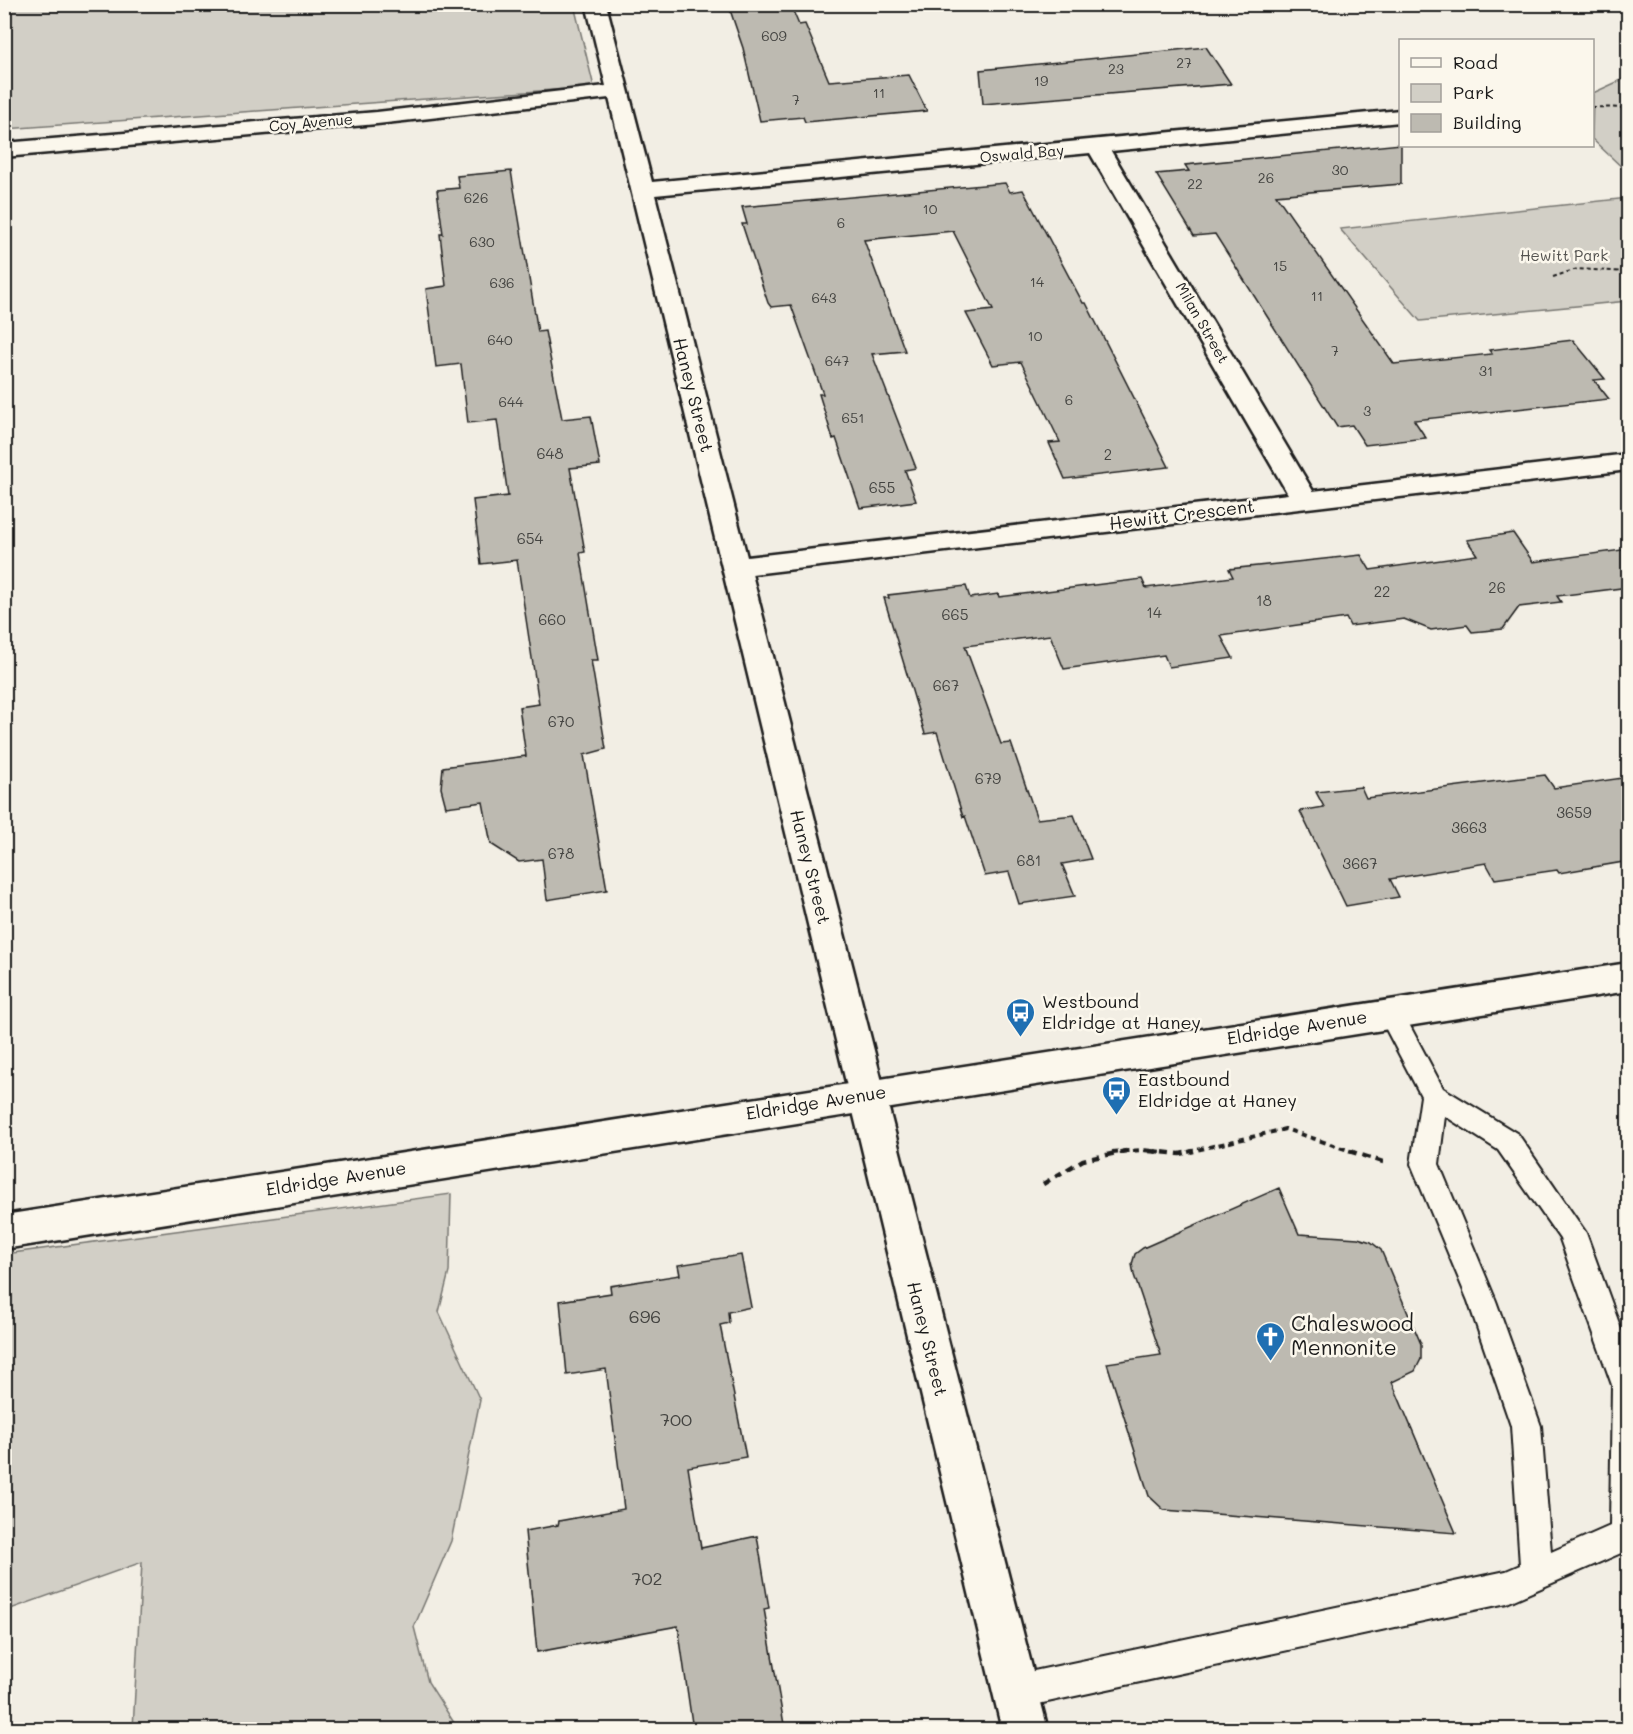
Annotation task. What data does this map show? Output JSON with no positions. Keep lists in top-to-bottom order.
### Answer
{
  "streets": {
    "street": [
      "Coy Avenue",
      "Oswald Bay",
      "Milan Street",
      "Haney Street",
      "Hewitt Crescent",
      "Eldridge Avenue"
    ]
  },
  "crossings": [
    ["Coy Avenue", "Haney Street"],
    ["Oswald Bay", "Milan Street"],
    ["Oswald Bay", "Haney Street"],
    ["Milan Street", "Hewitt Crescent"],
    ["Haney Street", "Hewitt Crescent"],
    ["Haney Street", "Eldridge Avenue"]
  ],
  "parks": ["Hewitt Park"],
  "places": {
    "bus stop": ["Westbound Eldridge at Haney", "Eastbound Eldridge at Haney"],
    "church": ["Chaleswood Mennonite"]
  },
  "house_numbers": [
    "609",
    "27",
    "23",
    "19",
    "11",
    "7",
    "30",
    "26",
    "22",
    "626",
    "10",
    "6",
    "630",
    "15",
    "14",
    "636",
    "11",
    "643",
    "10",
    "640",
    "7",
    "647",
    "31",
    "6",
    "644",
    "3",
    "651",
    "648",
    "2",
    "655",
    "654",
    "26",
    "22",
    "18",
    "14",
    "665",
    "660",
    "667",
    "670",
    "679",
    "3659",
    "3663",
    "678",
    "681",
    "3667",
    "696",
    "700",
    "702"
  ],
  "legend": ["Road", "Park", "Building"]
}
